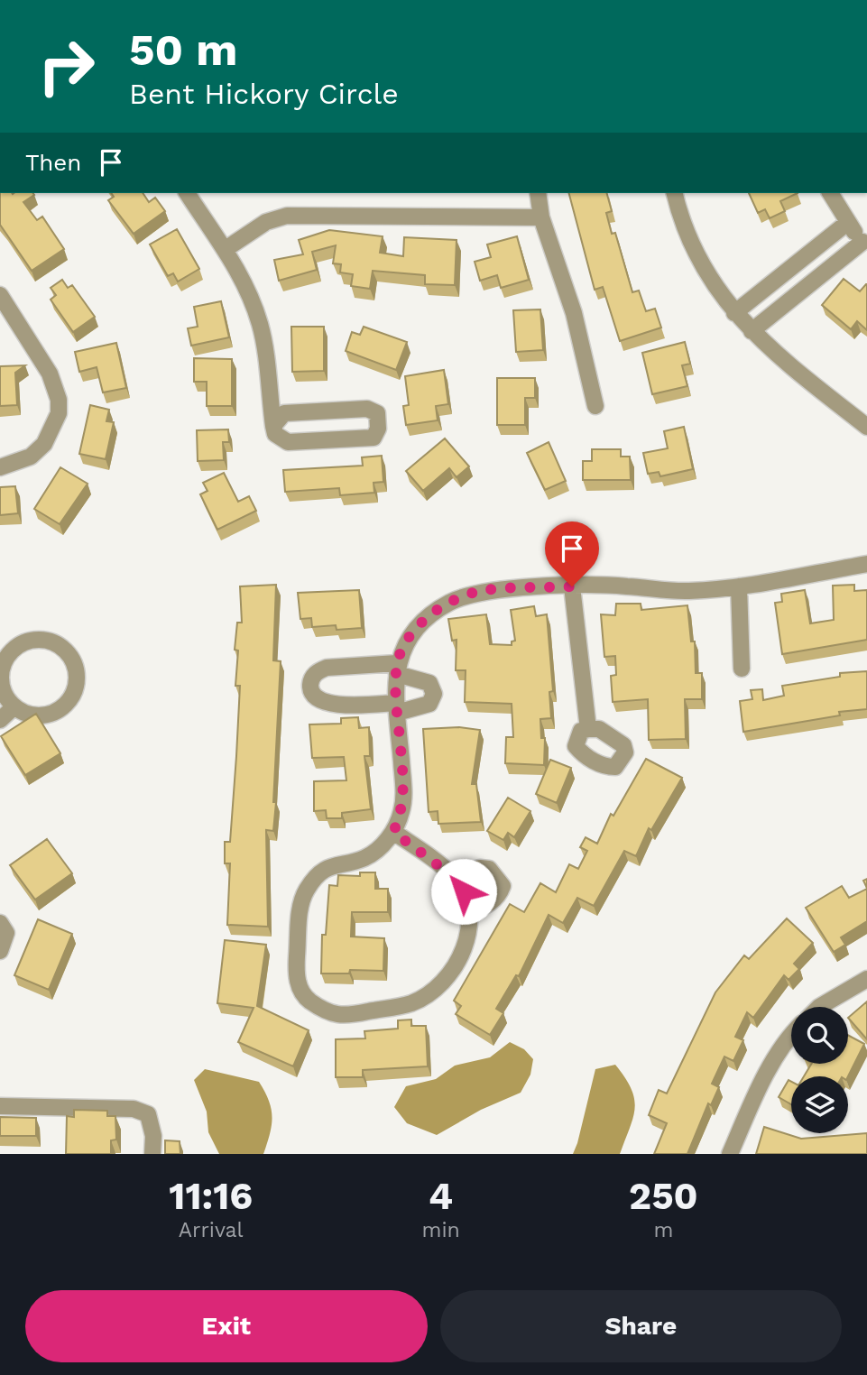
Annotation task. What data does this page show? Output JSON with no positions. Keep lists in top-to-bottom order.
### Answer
{
  "page": {
    "turn": ["50 m", "Bent Hickory Circle"],
    "then": "Then",
    "eta": [
      "11:16",
      "Arrival",
      "4",
      "min",
      "250",
      "m"
    ],
    "buttons": ["Exit", "Share"]
  }
}
